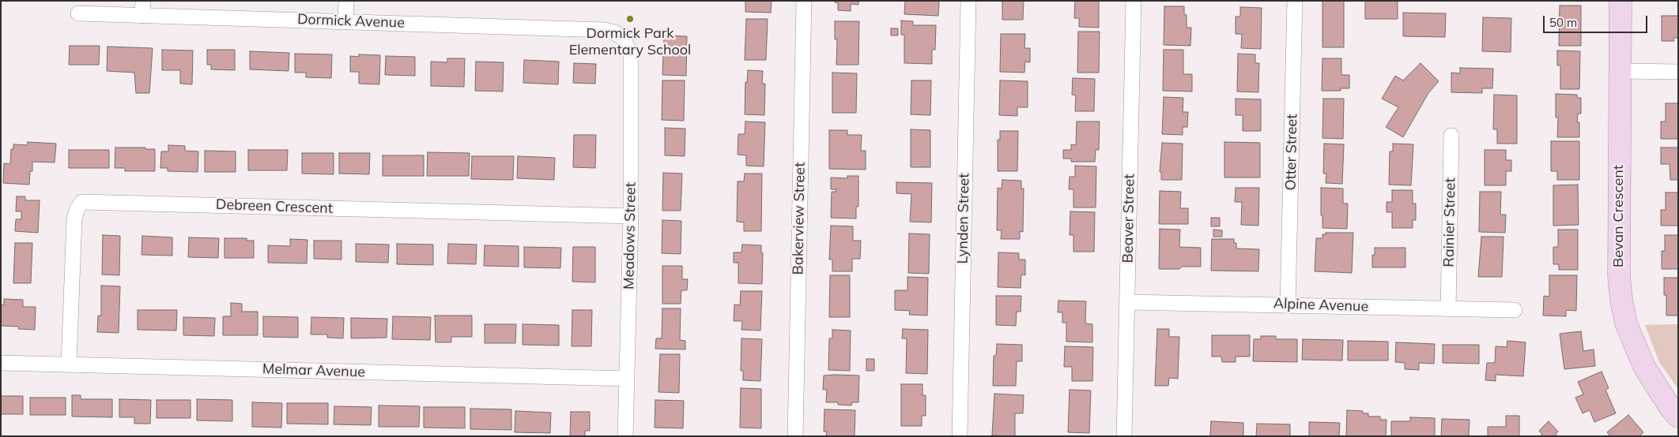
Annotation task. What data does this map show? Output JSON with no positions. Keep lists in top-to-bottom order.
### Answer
{
  "streets": {
    "street": [
      "Dormick Avenue",
      "Otter Street",
      "Debreen Crescent",
      "Bevan Crescent",
      "Bakerview Street",
      "Lynden Street",
      "Beaver Street",
      "Rainier Street",
      "Meadows Street",
      "Alpine Avenue",
      "Melmar Avenue"
    ]
  },
  "crossings": [
    ["Dormick Avenue", "Meadows Street"],
    ["Otter Street", "Alpine Avenue"],
    ["Debreen Crescent", "Meadows Street"],
    ["Debreen Crescent", "Melmar Avenue"],
    ["Beaver Street", "Alpine Avenue"],
    ["Rainier Street", "Alpine Avenue"],
    ["Meadows Street", "Melmar Avenue"]
  ],
  "places": ["Dormick Park Elementary School"],
  "scale_bar": "50 m"
}
